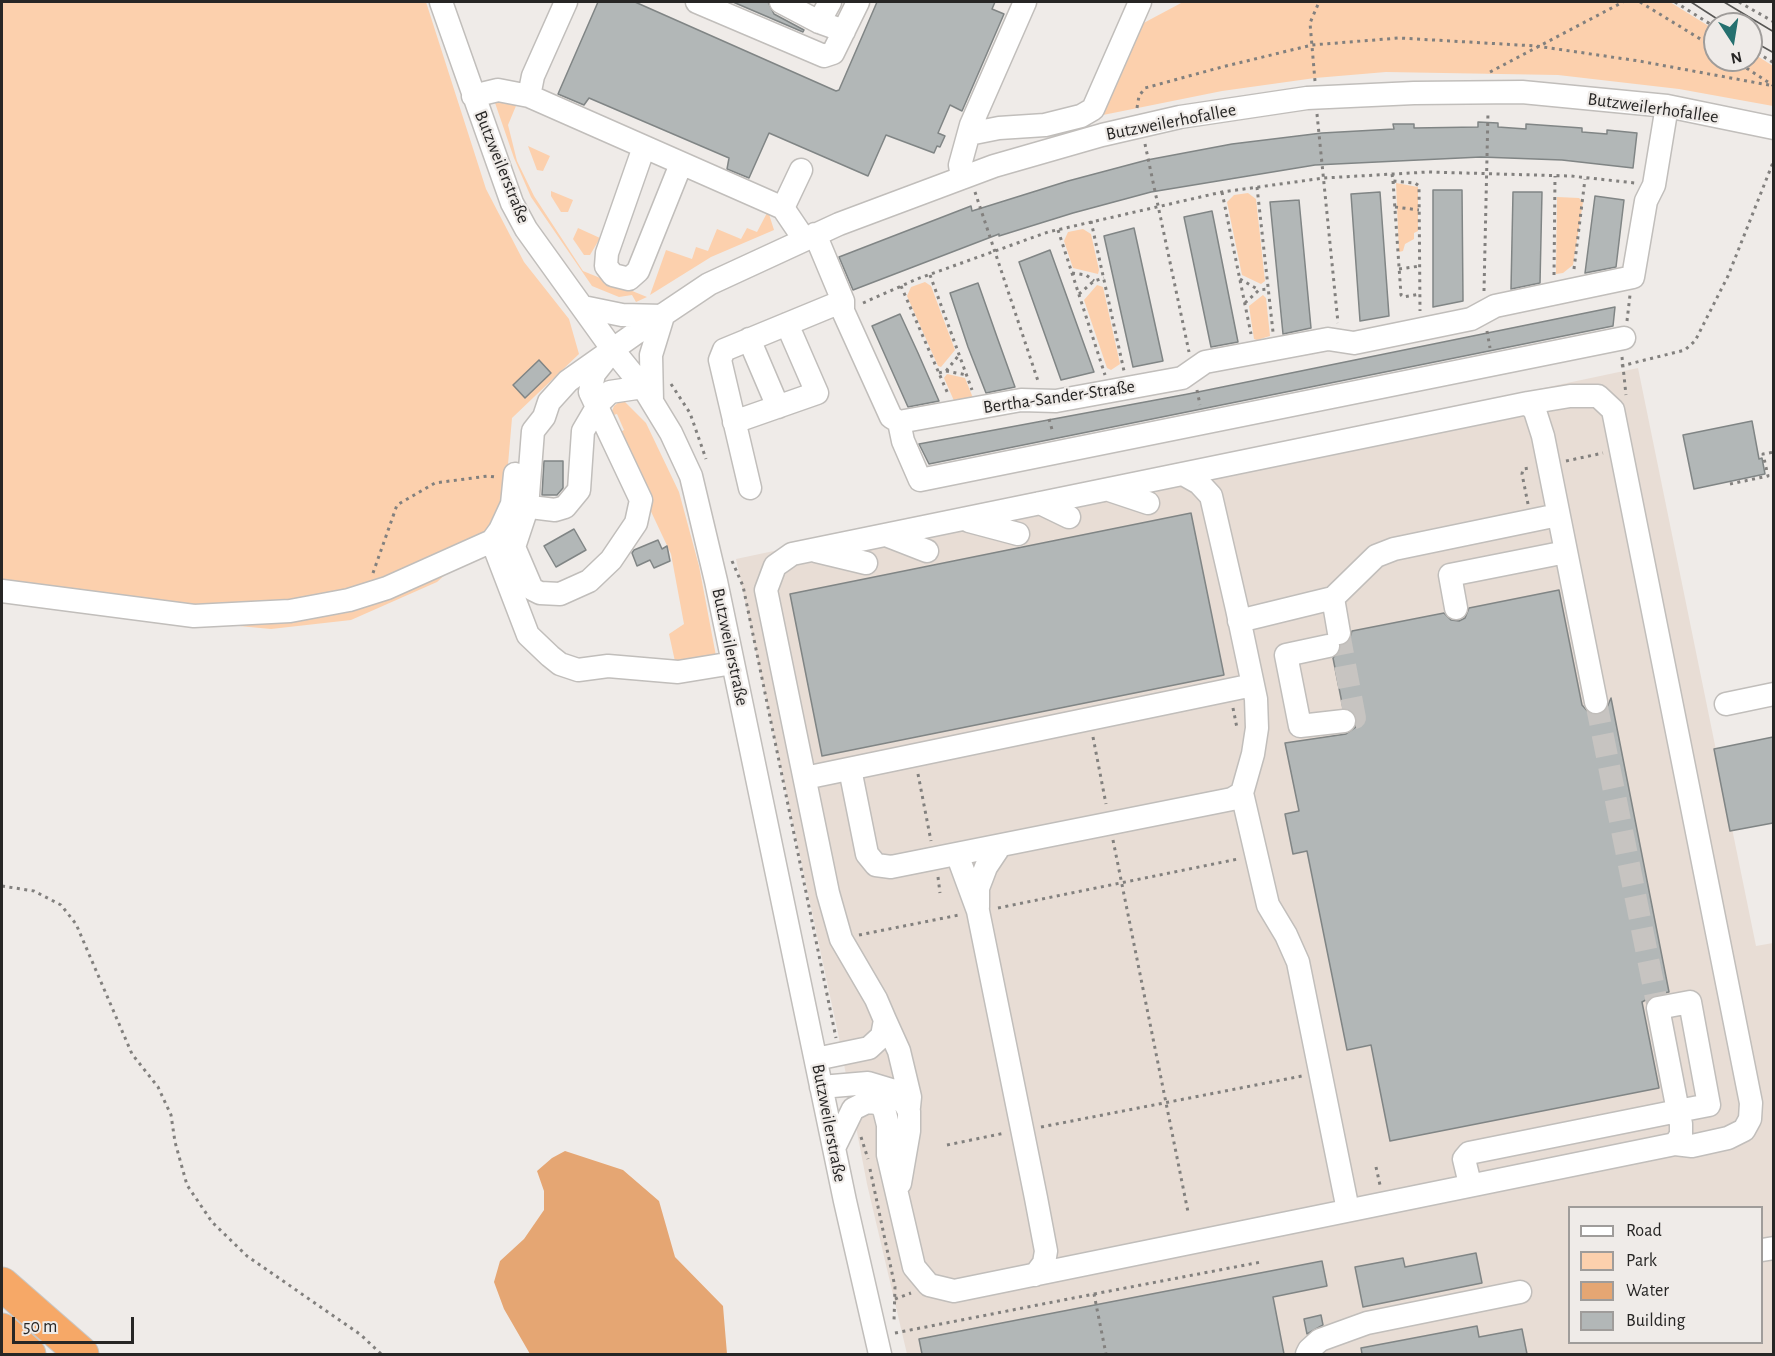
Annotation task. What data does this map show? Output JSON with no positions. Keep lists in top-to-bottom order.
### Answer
{
  "streets": {
    "street": ["Butzweilerhofallee", "Butzweilerstraße", "Bertha-Sander-Straße"]
  },
  "crossings": [
    ["Butzweilerhofallee", "Butzweilerstraße"]
  ],
  "legend": [
    "Road",
    "Park",
    "Water",
    "Building"
  ],
  "scale_bar": "50 m",
  "north": "bottom"
}
